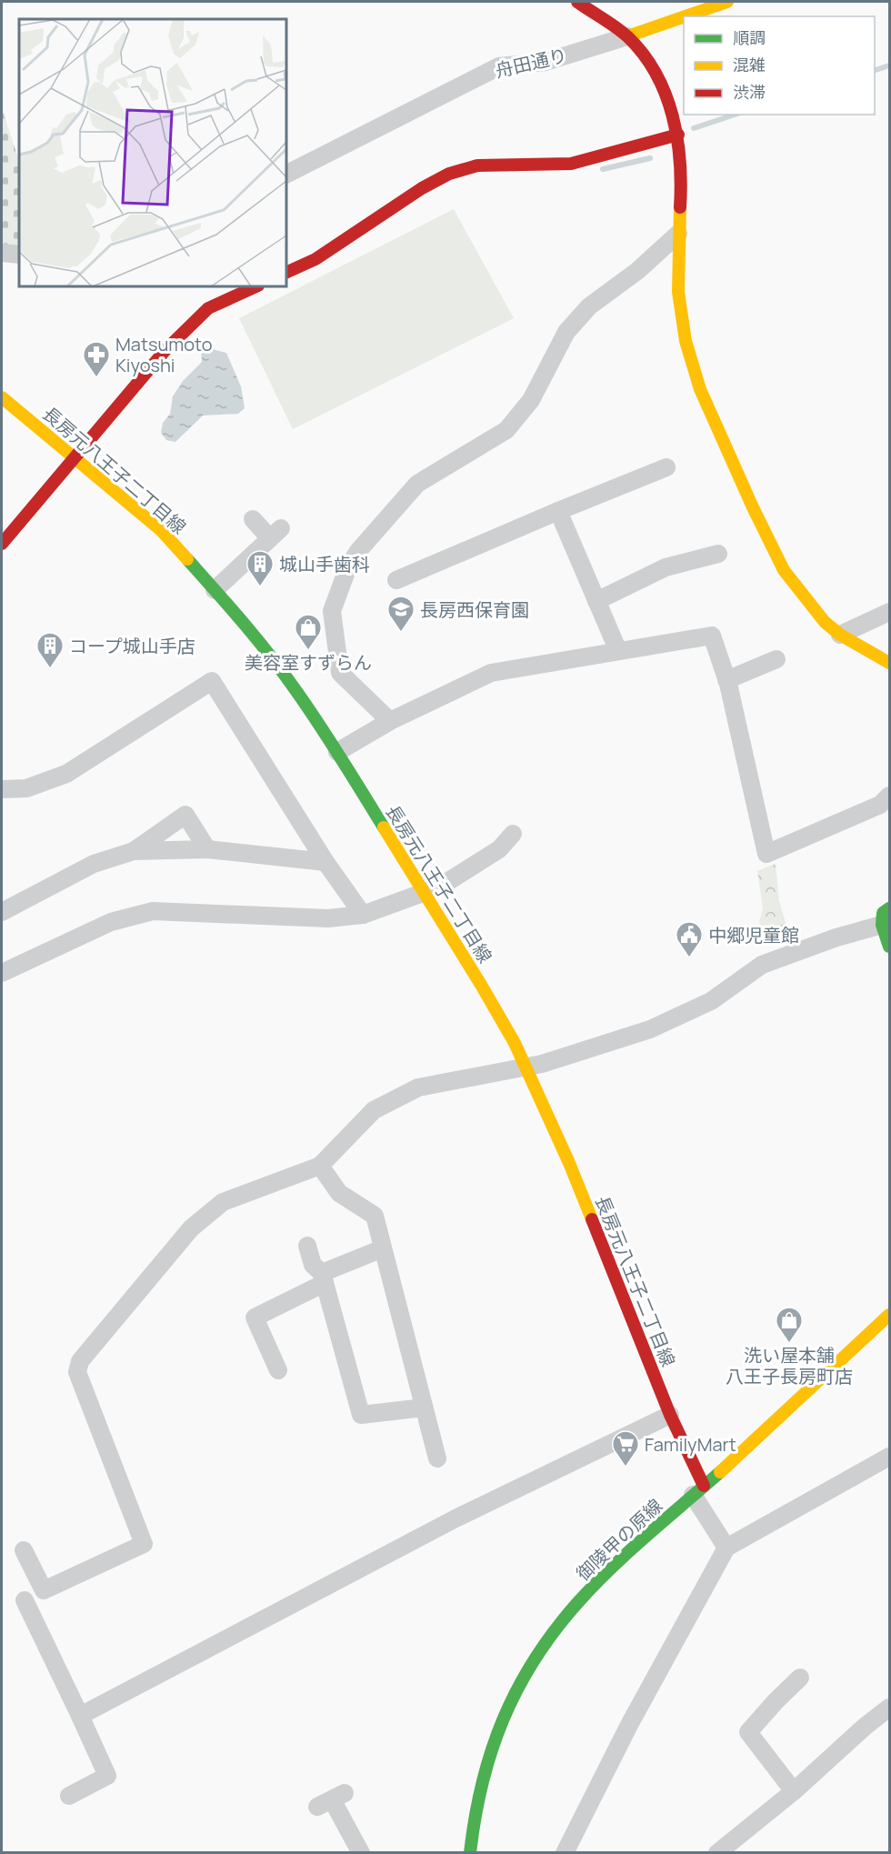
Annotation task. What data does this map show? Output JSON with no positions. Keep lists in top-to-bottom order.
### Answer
{
  "streets": {
    "street": ["舟田通り", "長房元八王子二丁目線", "御陵甲の原線"]
  },
  "crossings": [
    ["長房元八王子二丁目線", "御陵甲の原線"]
  ],
  "places": {
    "pharmacy": ["Matsumoto Kiyoshi"],
    "building": ["城山手歯科", "コープ城山手店"],
    "school or university": ["長房西保育園"],
    "shop": ["美容室すずらん", "洗い屋本舗 八王子長房町店"],
    "public building": ["中郷児童館"],
    "supermarket": ["FamilyMart"]
  },
  "legend": ["順調", "混雑", "渋滞"]
}
